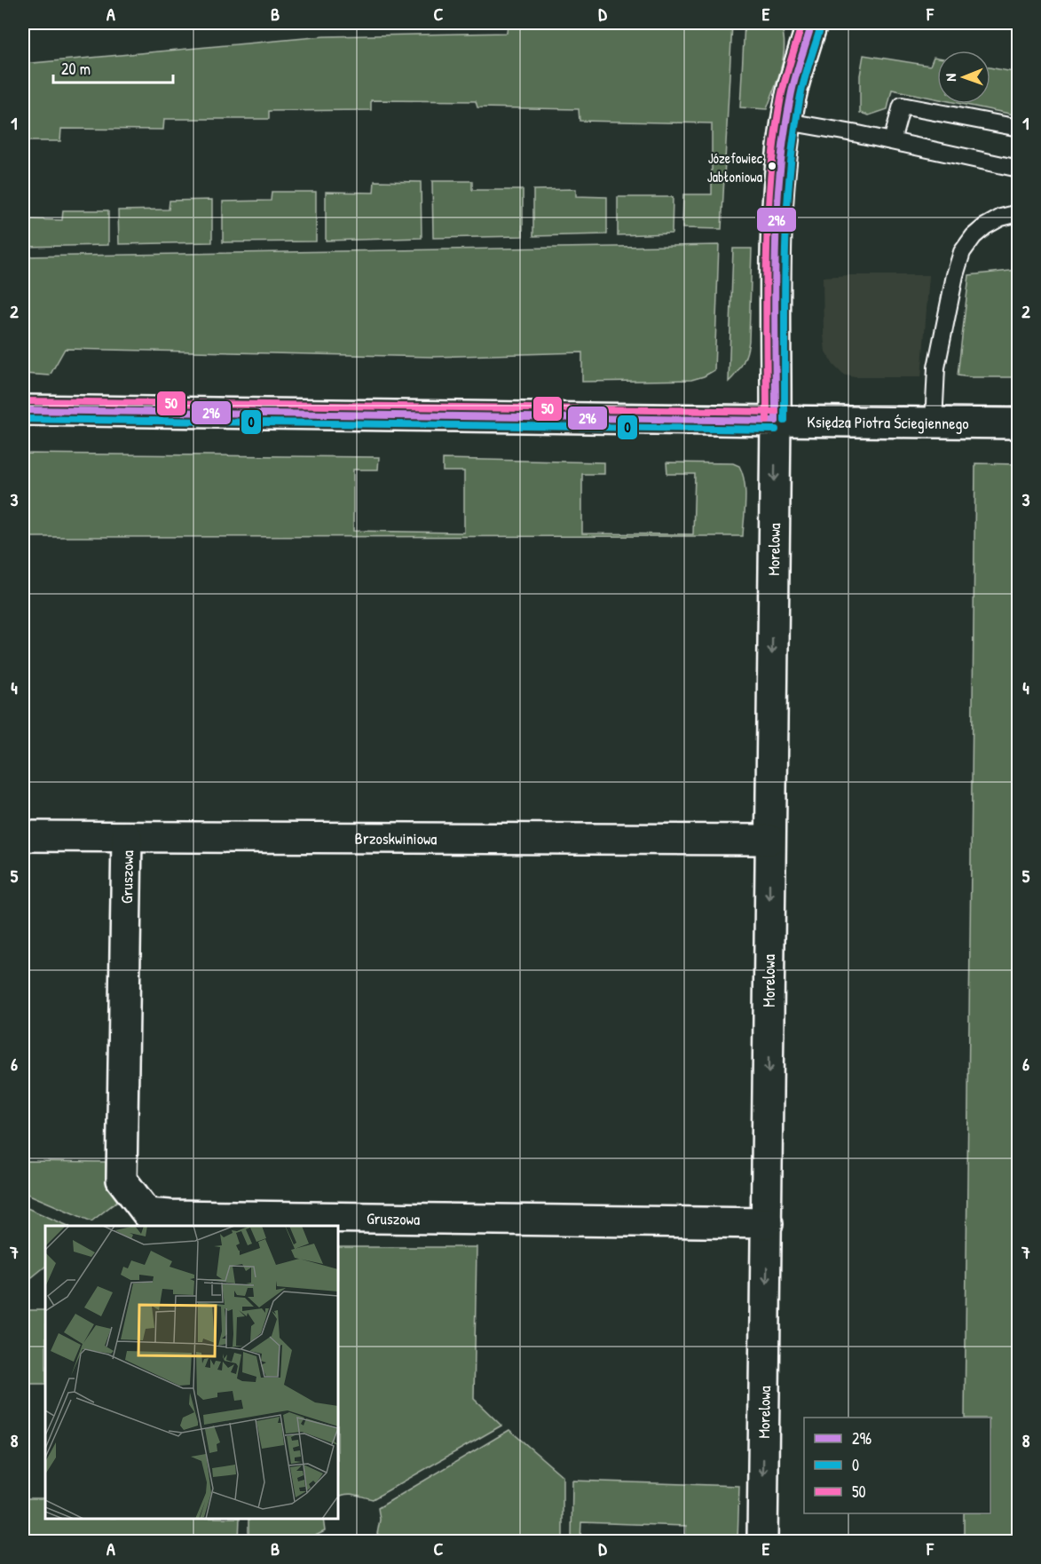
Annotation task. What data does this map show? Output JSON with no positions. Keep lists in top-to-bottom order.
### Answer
{
  "streets": {
    "street": [
      "Księdza Piotra Ściegiennego",
      "Morelowa",
      "Brzoskwiniowa",
      "Gruszowa"
    ]
  },
  "crossings": [
    ["Księdza Piotra Ściegiennego", "Morelowa"],
    ["Morelowa", "Brzoskwiniowa"],
    ["Morelowa", "Gruszowa"],
    ["Brzoskwiniowa", "Gruszowa"]
  ],
  "one_way": ["Morelowa"],
  "places": ["Józefowiec Jabłoniowa"],
  "lines": ["transit line 296", "transit line 50", "transit line 0"],
  "legend": ["296", "0", "50"],
  "scale_bar": "20 m",
  "north": "left",
  "grid": {
    "columns": [
      "A",
      "B",
      "C",
      "D",
      "E",
      "F"
    ],
    "rows": [
      "1",
      "2",
      "3",
      "4",
      "5",
      "6",
      "7",
      "8"
    ]
  }
}
